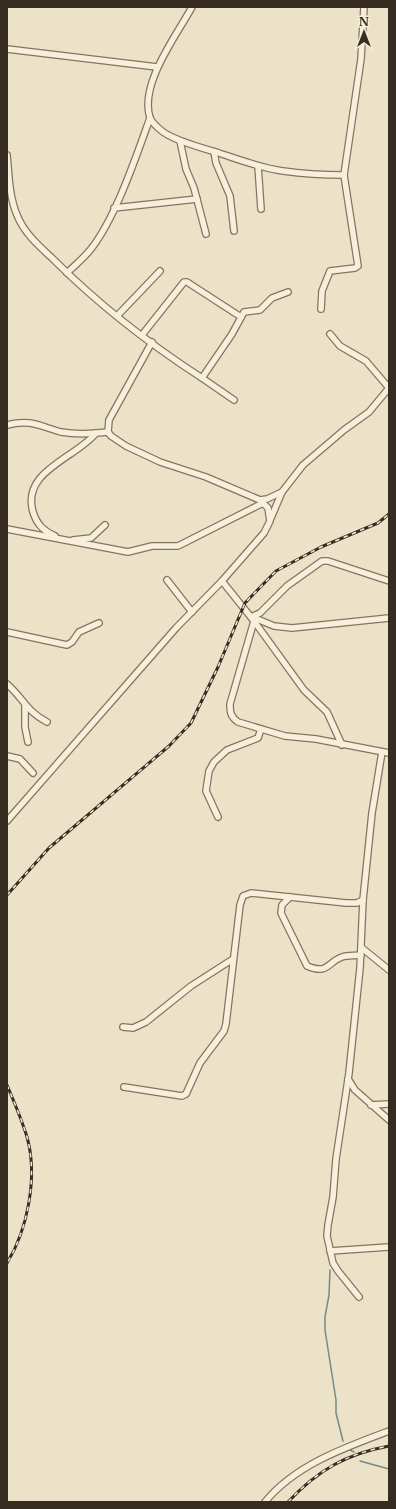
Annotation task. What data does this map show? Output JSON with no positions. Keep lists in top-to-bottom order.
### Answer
{
  "north": "top"
}
